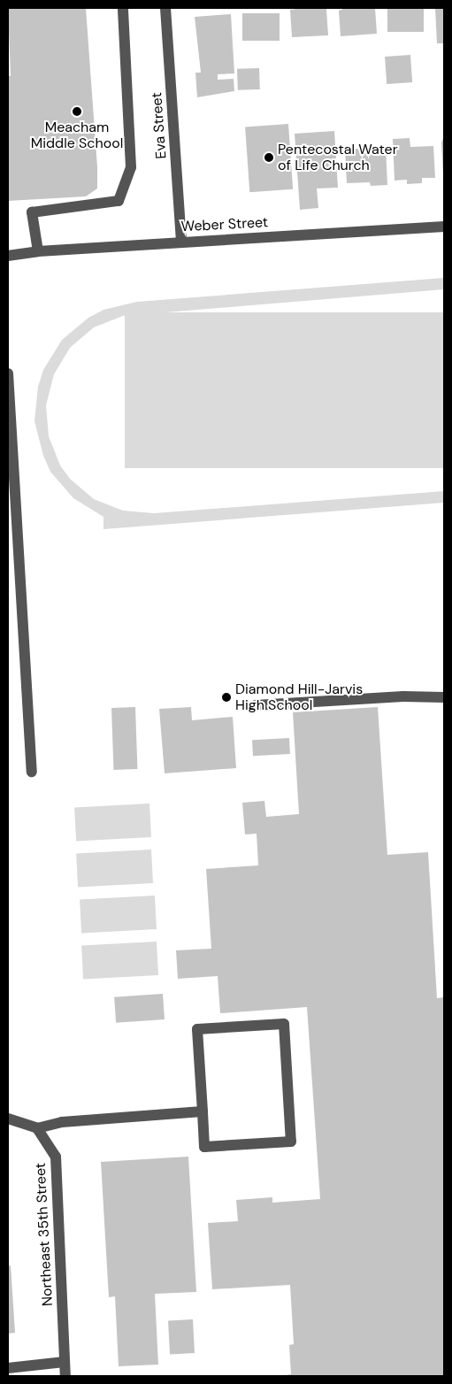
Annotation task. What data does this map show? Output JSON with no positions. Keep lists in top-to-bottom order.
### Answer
{
  "streets": {
    "street": ["Eva Street", "Weber Street", "Northeast 35th Street"]
  },
  "crossings": [
    ["Eva Street", "Weber Street"]
  ],
  "places": ["Meacham Middle School", "Pentecostal Water of Life Church", "Diamond Hill-Jarvis High School"]
}
